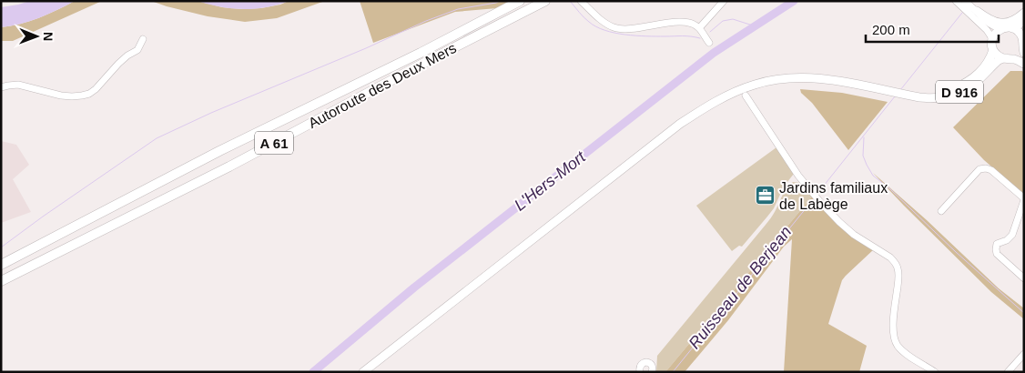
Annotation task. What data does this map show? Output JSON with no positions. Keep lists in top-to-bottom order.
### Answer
{
  "streets": {
    "highway": ["Autoroute des Deux Mers", "A 61"],
    "main road": ["D 916"]
  },
  "water": ["L'Hers-Mort", "Ruisseau de Berjean"],
  "places": {
    "office": ["Jardins familiaux de Labège"]
  },
  "scale_bar": "200 m",
  "north": "right"
}
